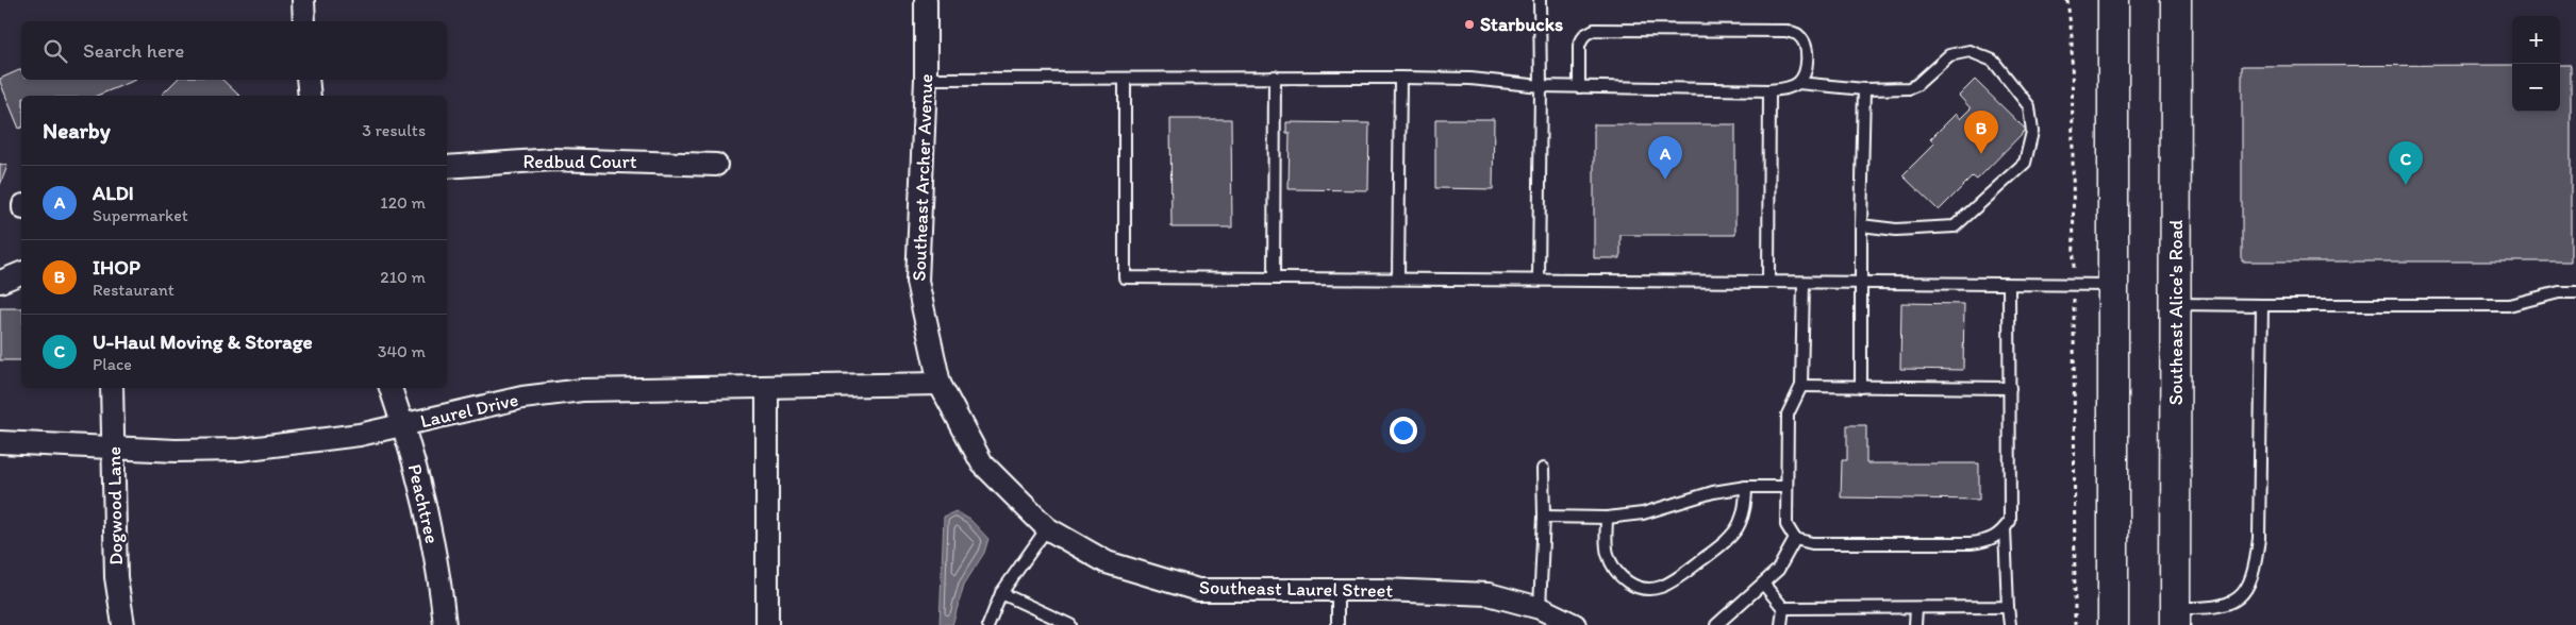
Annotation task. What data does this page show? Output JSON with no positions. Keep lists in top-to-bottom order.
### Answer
{
  "streets": {
    "main road": ["Southeast Alice's Road"],
    "street": [
      "Redbud Court",
      "Southeast Archer Avenue",
      "Laurel Drive",
      "Peachtree",
      "Dogwood Lane",
      "Southeast Laurel Street"
    ]
  },
  "crossings": [
    ["Southeast Archer Avenue", "Laurel Drive"],
    ["Southeast Archer Avenue", "Southeast Laurel Street"],
    ["Laurel Drive", "Peachtree"],
    ["Laurel Drive", "Dogwood Lane"],
    ["Laurel Drive", "Southeast Laurel Street"]
  ],
  "places": ["Starbucks"],
  "page": {
    "map_buttons": ["+", "−"],
    "search": "Search here",
    "heading": ["Nearby", "3 results"],
    "pins": ["B", "A", "C"],
    "list": [
      {
        "mark": "A",
        "name": "ALDI",
        "note": "Supermarket",
        "value": "120 m"
      },
      {
        "mark": "B",
        "name": "IHOP",
        "note": "Restaurant",
        "value": "210 m"
      },
      {
        "mark": "C",
        "name": "U-Haul Moving & Storage",
        "note": "Place",
        "value": "340 m"
      }
    ]
  }
}
